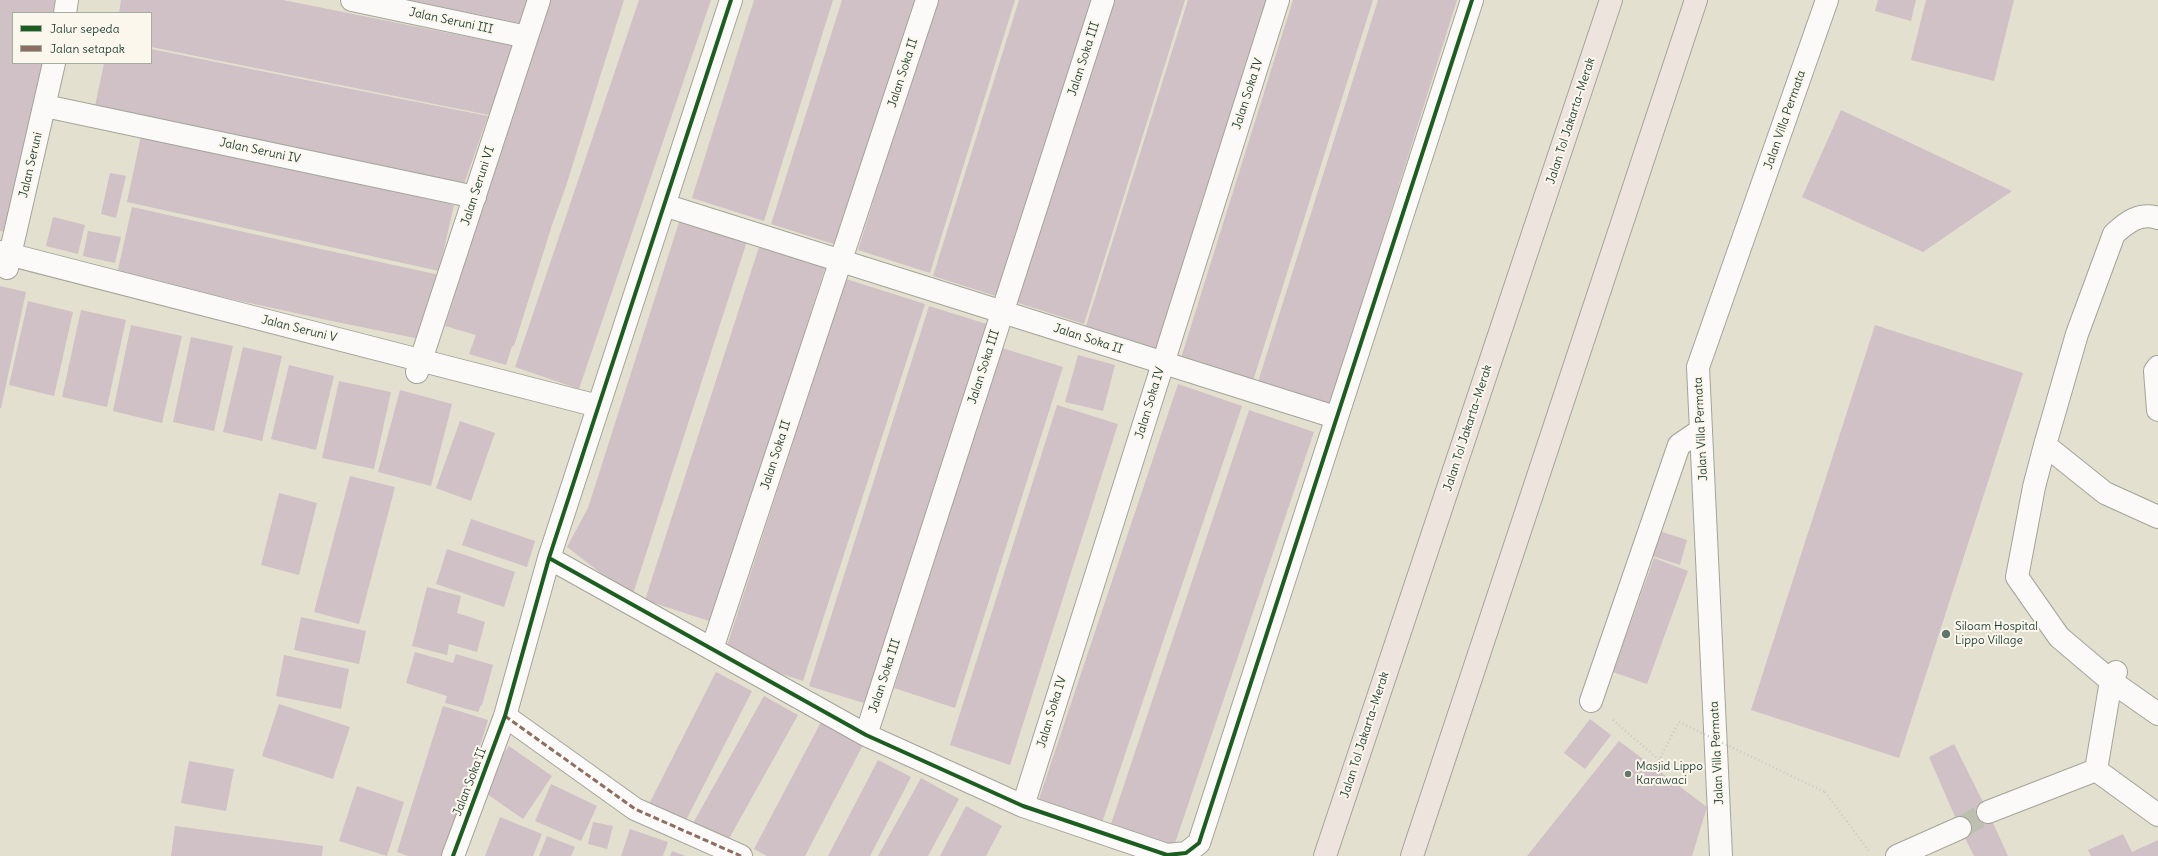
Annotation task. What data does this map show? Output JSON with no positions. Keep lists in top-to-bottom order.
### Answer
{
  "streets": {
    "highway": ["Jalan Tol Jakarta–Merak"],
    "street": [
      "Jalan Seruni III",
      "Jalan Soka III",
      "Jalan Soka II",
      "Jalan Soka IV",
      "Jalan Villa Permata",
      "Jalan Seruni IV",
      "Jalan Seruni",
      "Jalan Seruni VI",
      "Jalan Seruni V"
    ]
  },
  "crossings": [
    ["Jalan Seruni III", "Jalan Seruni VI"],
    ["Jalan Soka III", "Jalan Soka II"],
    ["Jalan Soka II", "Jalan Soka IV"],
    ["Jalan Soka II", "Jalan Seruni V"],
    ["Jalan Seruni IV", "Jalan Seruni"],
    ["Jalan Seruni IV", "Jalan Seruni VI"],
    ["Jalan Seruni", "Jalan Seruni V"],
    ["Jalan Seruni VI", "Jalan Seruni V"]
  ],
  "places": ["Siloam Hospital Lippo Village", "Masjid Lippo Karawaci"],
  "legend": ["Jalur sepeda", "Jalan setapak"]
}
